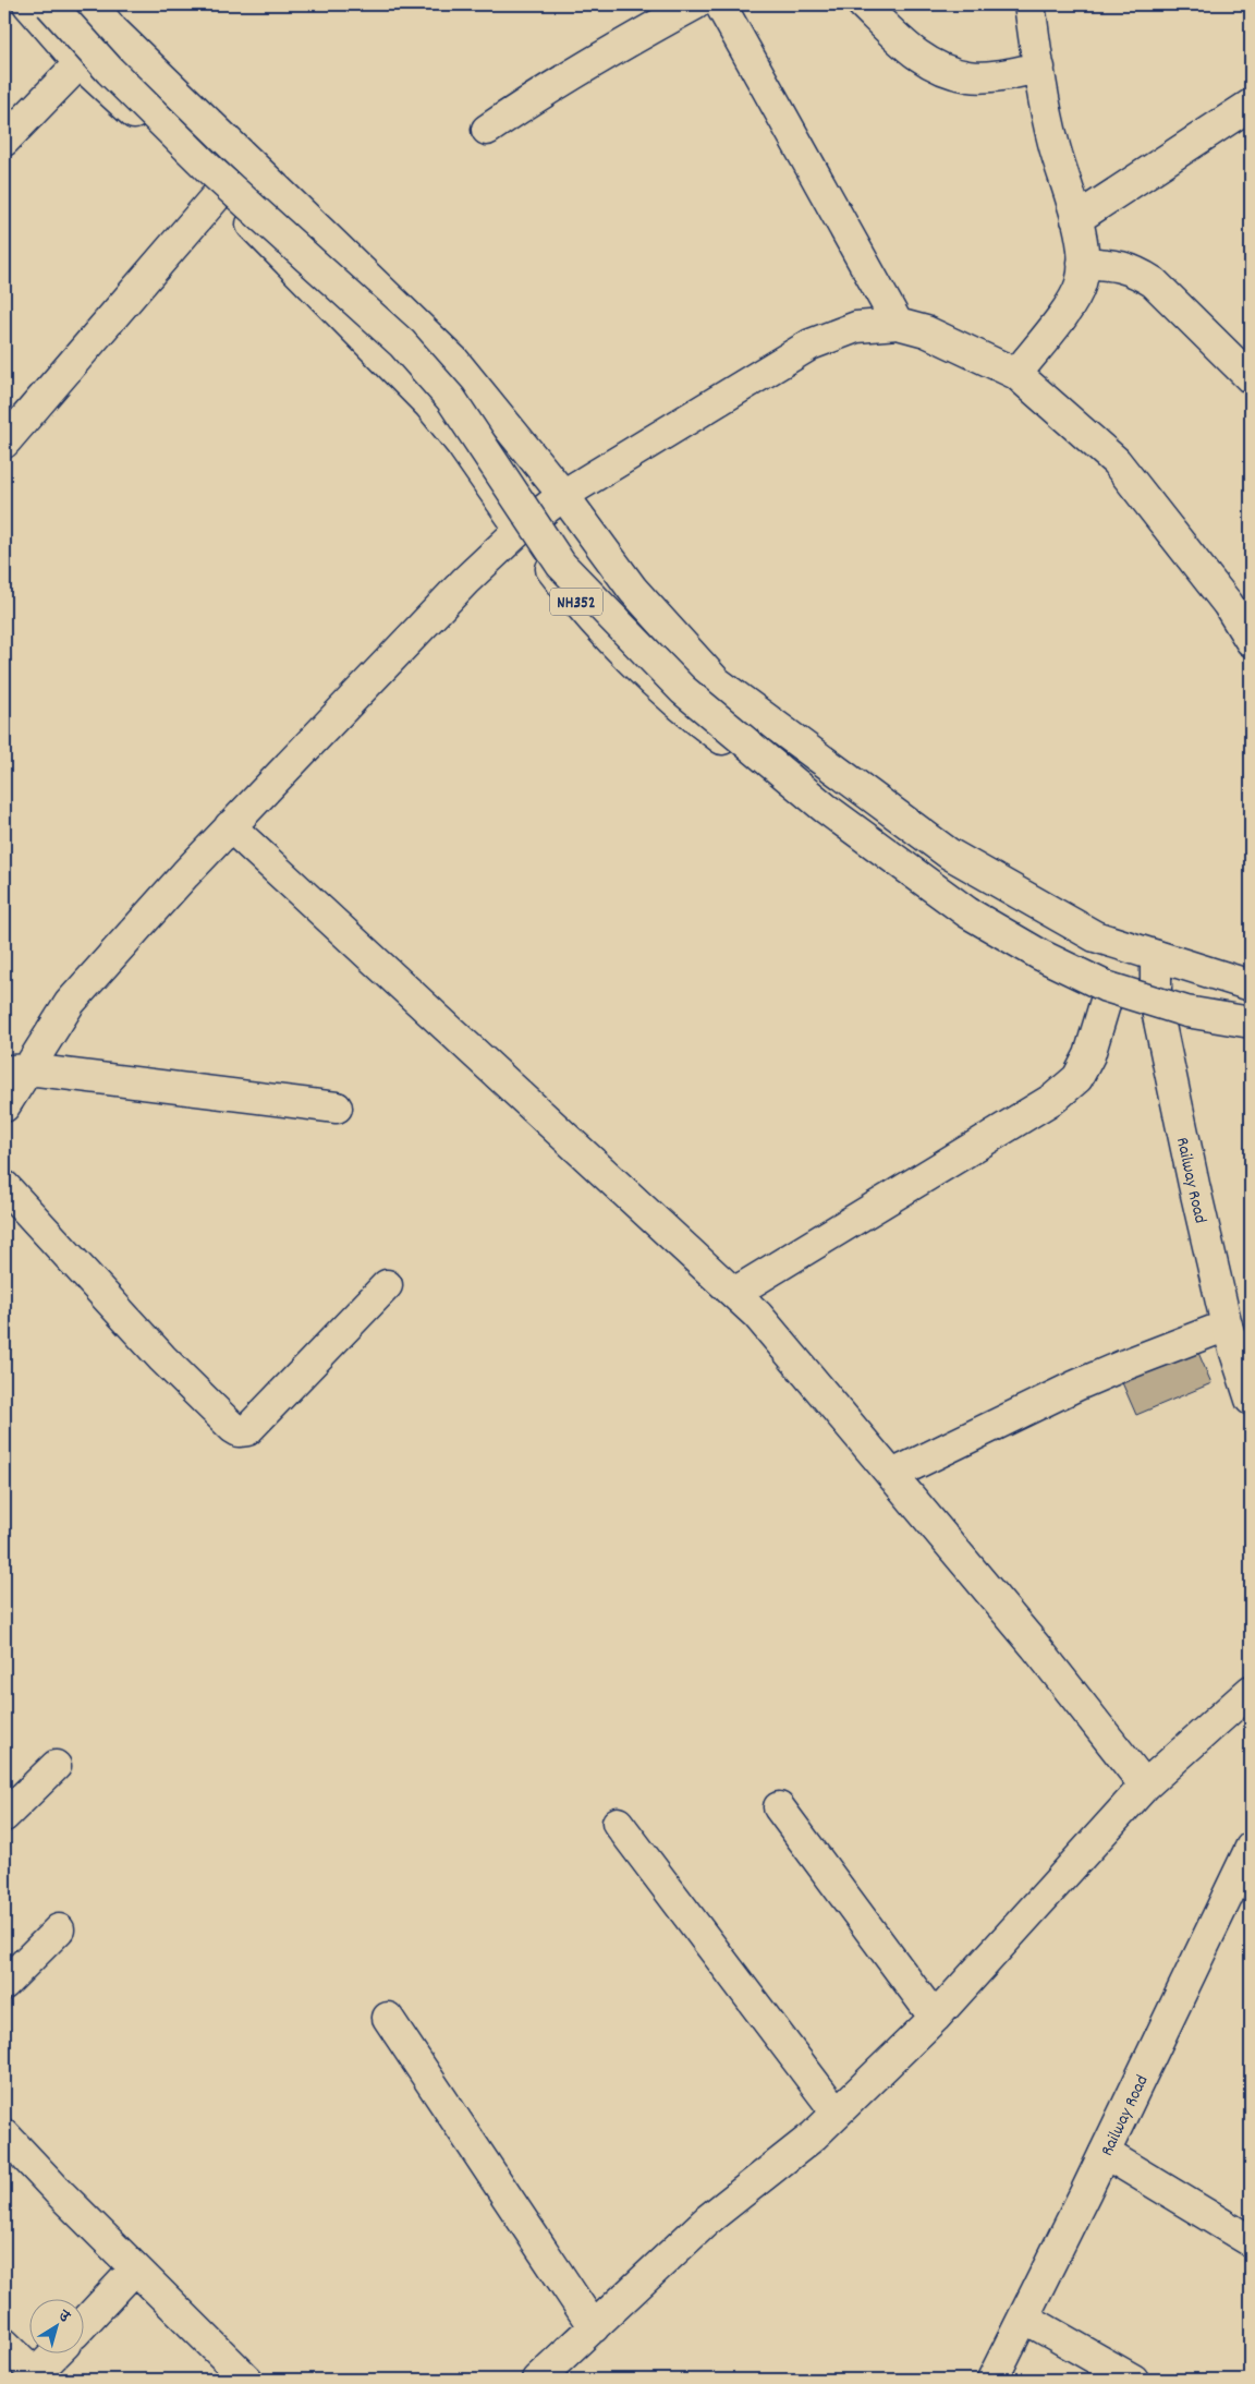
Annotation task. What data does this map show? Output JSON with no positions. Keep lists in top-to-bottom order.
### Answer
{
  "streets": {
    "main road": ["NH352", "Railway Road"]
  },
  "crossings": [
    ["NH352", "Railway Road"]
  ],
  "north": "top right"
}
